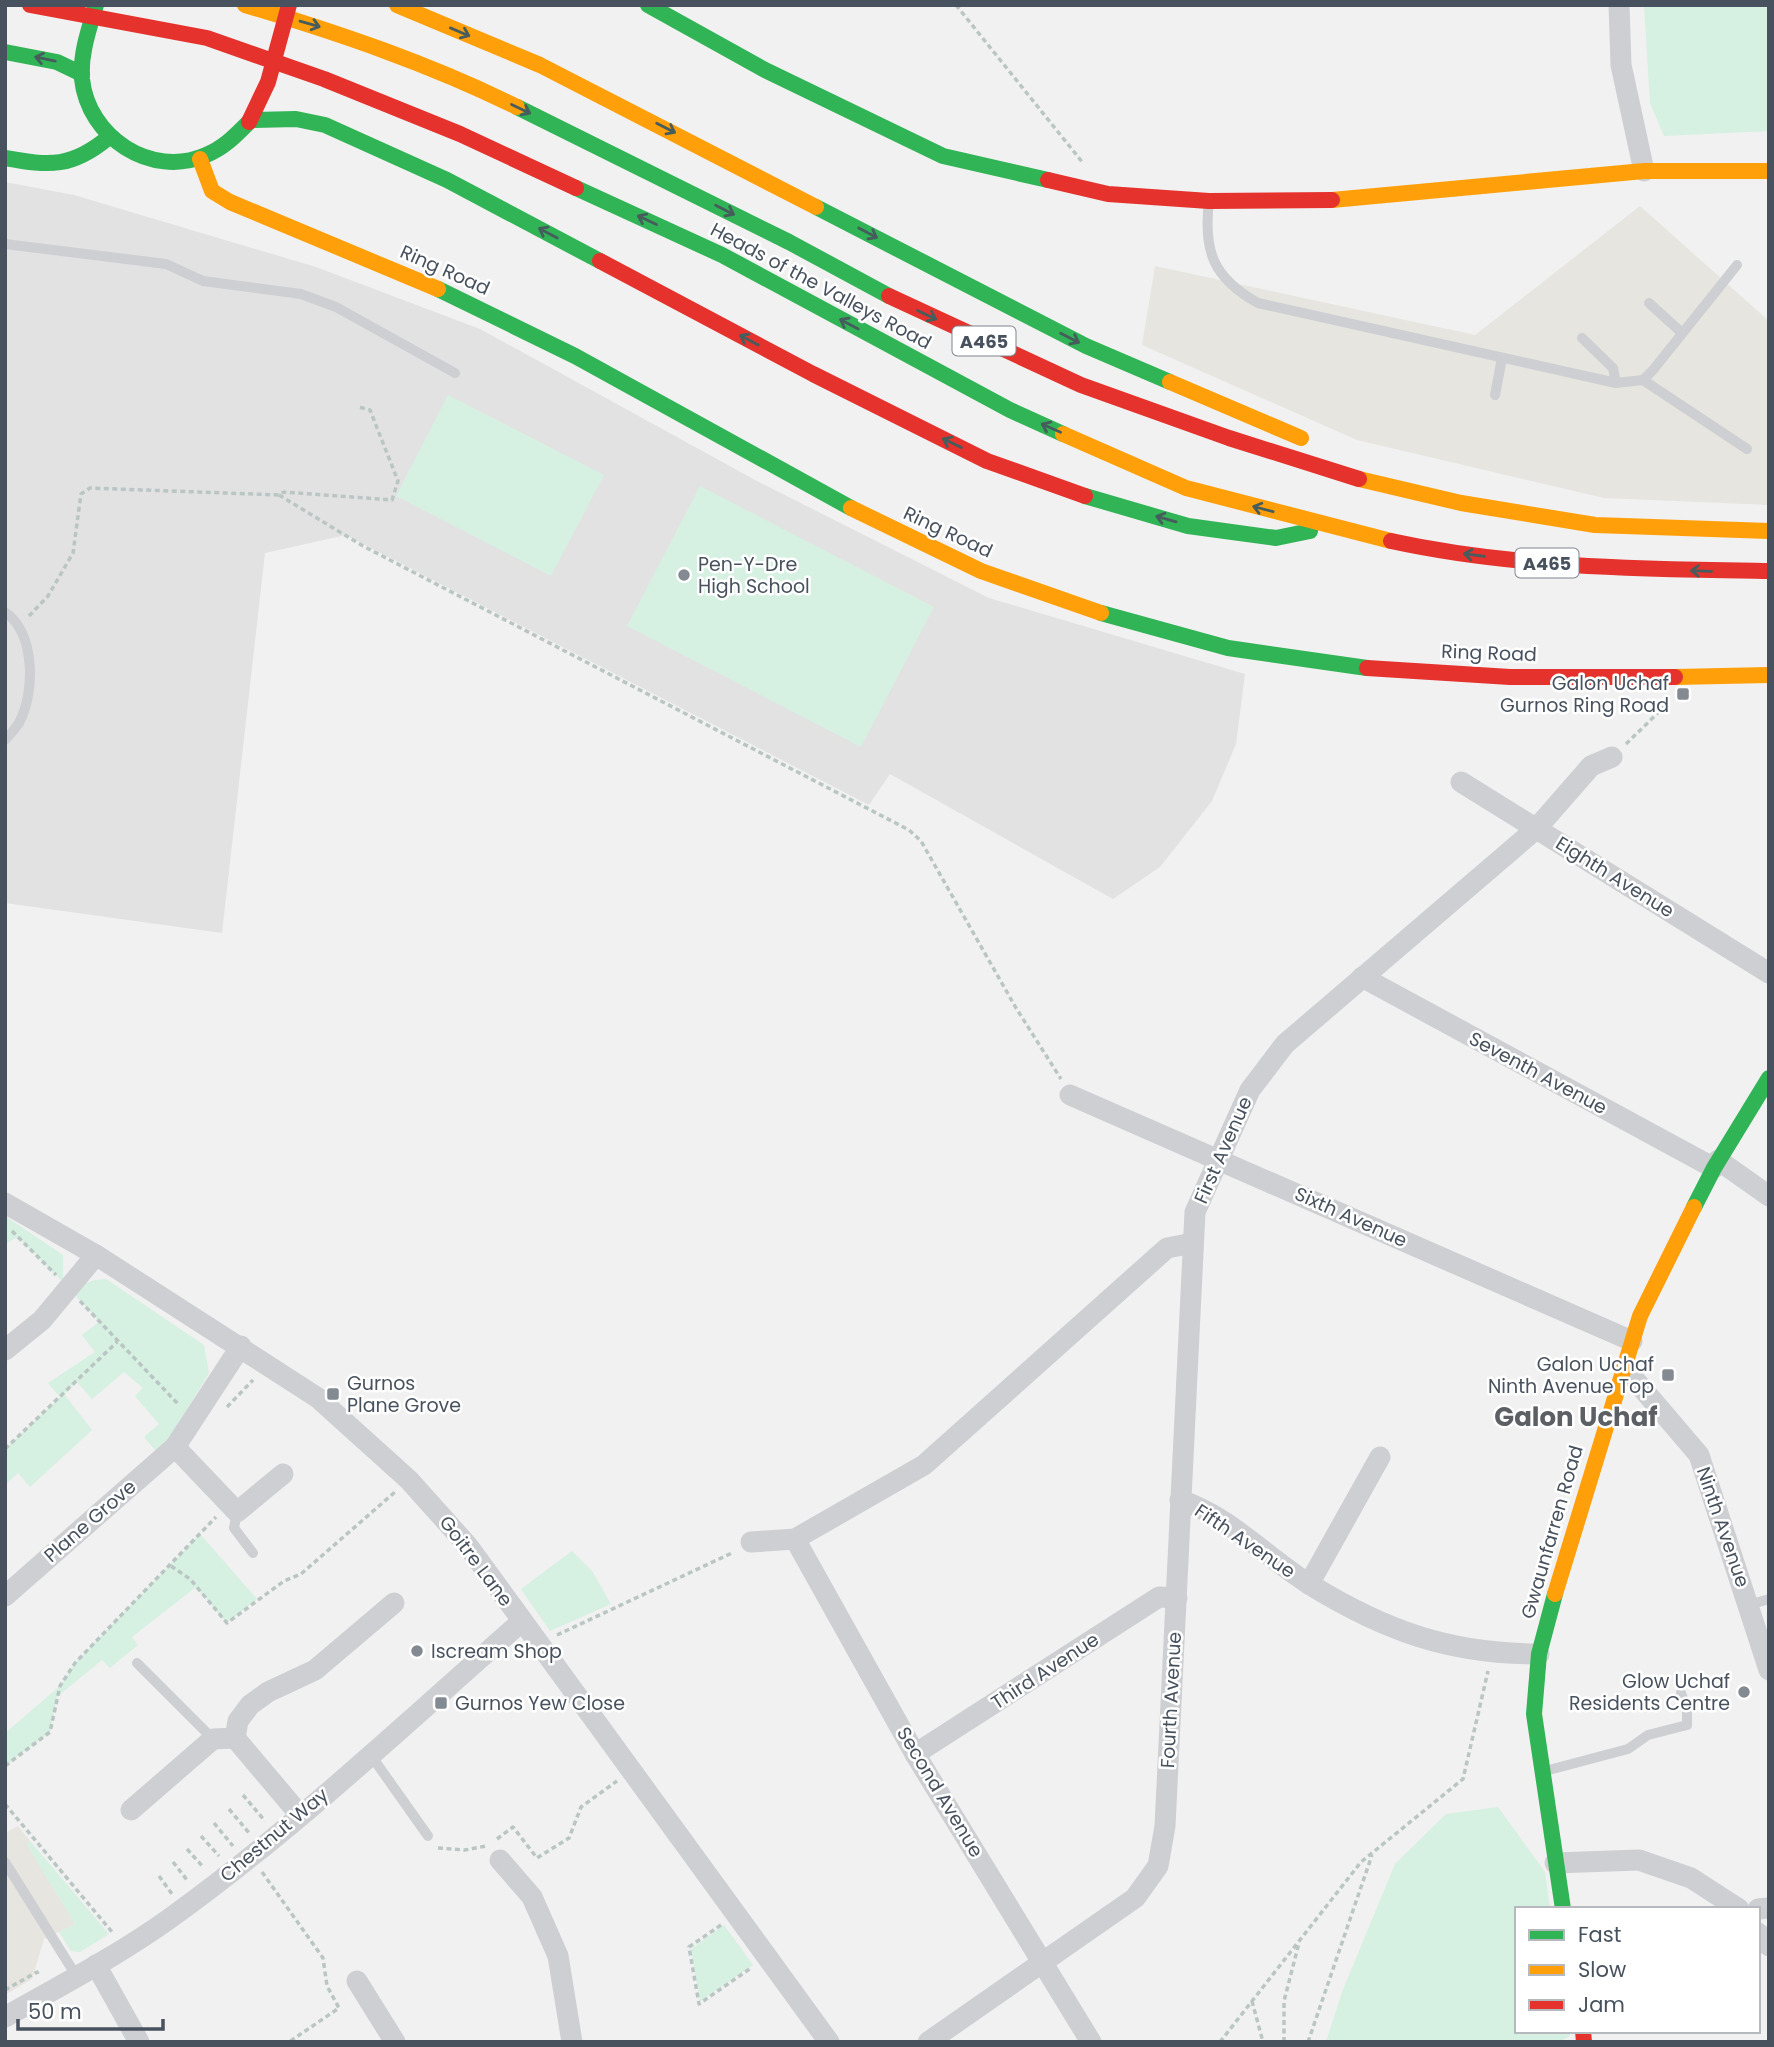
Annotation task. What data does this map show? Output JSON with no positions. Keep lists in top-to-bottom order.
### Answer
{
  "streets": {
    "main road": [
      "Ring Road",
      "Heads of the Valleys Road",
      "A465",
      "Gwaunfarren Road"
    ],
    "street": [
      "Eighth Avenue",
      "Seventh Avenue",
      "First Avenue",
      "Sixth Avenue",
      "Plane Grove",
      "Ninth Avenue",
      "Fifth Avenue",
      "Goitre Lane",
      "Third Avenue",
      "Fourth Avenue",
      "Second Avenue",
      "Chestnut Way"
    ]
  },
  "crossings": [
    ["Eighth Avenue", "First Avenue"],
    ["Seventh Avenue", "First Avenue"],
    ["Seventh Avenue", "Gwaunfarren Road"],
    ["First Avenue", "Sixth Avenue"],
    ["First Avenue", "Fourth Avenue"],
    ["Sixth Avenue", "Gwaunfarren Road"],
    ["Plane Grove", "Goitre Lane"],
    ["Ninth Avenue", "Gwaunfarren Road"],
    ["Gwaunfarren Road", "Fifth Avenue"],
    ["Fifth Avenue", "Fourth Avenue"],
    ["Goitre Lane", "Chestnut Way"],
    ["Third Avenue", "Fourth Avenue"],
    ["Third Avenue", "Second Avenue"],
    ["Fourth Avenue", "Second Avenue"]
  ],
  "districts": ["Galon Uchaf"],
  "places": {
    "other": ["Pen-Y-Dre High School", "Iscream Shop", "Glow Uchaf Residents Centre"],
    "transit": [
      "Galon Uchaf Gurnos Ring Road",
      "Galon Uchaf Ninth Avenue Top",
      "Gurnos Plane Grove",
      "Gurnos Yew Close"
    ]
  },
  "legend": ["Fast", "Slow", "Jam"],
  "scale_bar": "50 m"
}
